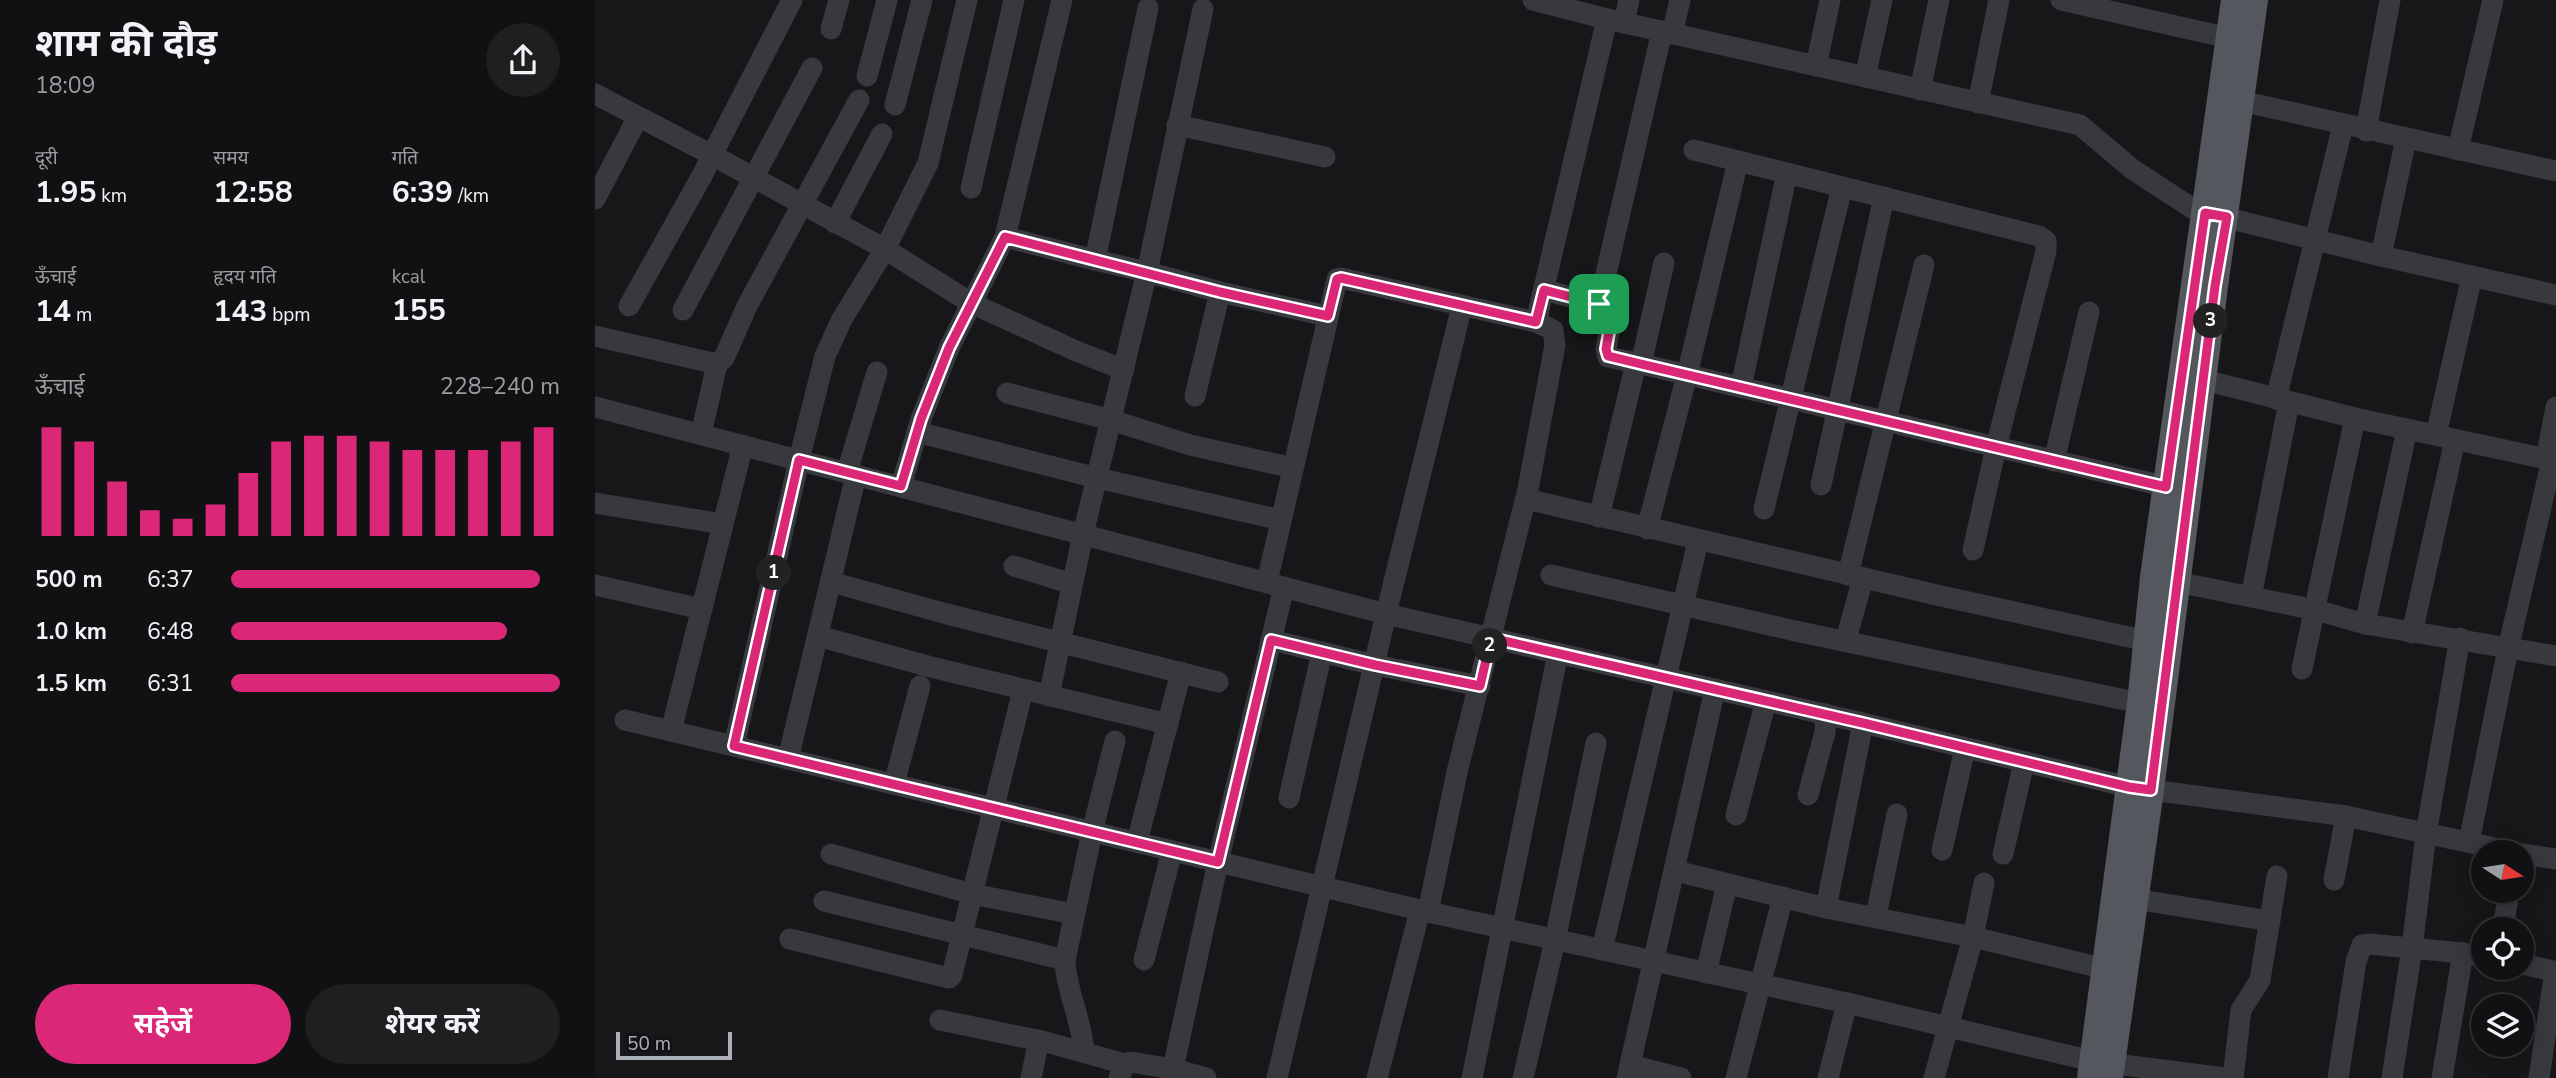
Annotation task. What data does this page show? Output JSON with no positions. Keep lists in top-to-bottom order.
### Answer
{
  "scale_bar": "50 m",
  "north": "right",
  "page": {
    "heading": ["शाम की दौड़", "18:09"],
    "stats": [
      ["दूरी", "1.95 km"],
      ["समय", "12:58"],
      ["गति", "6:39 /km"],
      ["ऊँचाई", "14 m"],
      ["हृदय गति", "143 bpm"],
      ["kcal", "155"]
    ],
    "pins": ["3", "1", "2"],
    "chart": ["ऊँचाई", "228–240 m"],
    "list": [
      {
        "name": "500 m",
        "note": "6:37"
      },
      {
        "name": "1.0 km",
        "note": "6:48"
      },
      {
        "name": "1.5 km",
        "note": "6:31"
      }
    ],
    "buttons": ["सहेजें", "शेयर करें"],
    "scale": "50 m"
  }
}
